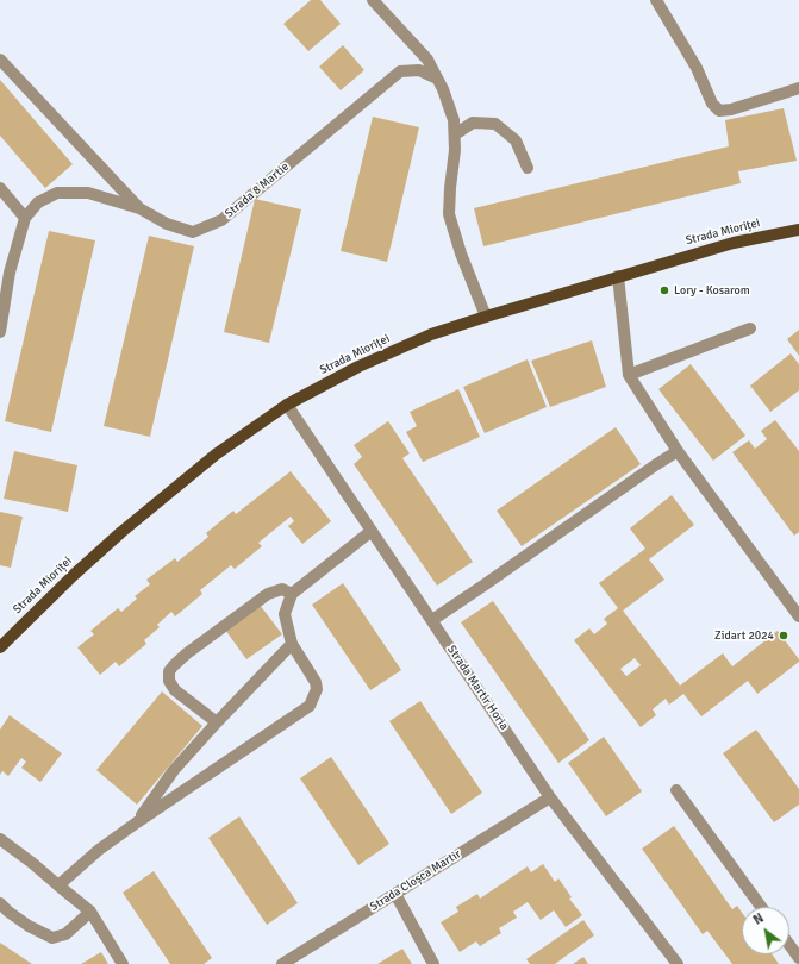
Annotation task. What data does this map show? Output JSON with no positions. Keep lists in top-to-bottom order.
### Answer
{
  "streets": {
    "main road": ["Strada Mioriței"],
    "street": ["Strada 8 Martie", "Strada Martir Horia", "Strada Cloșca Martir"]
  },
  "crossings": [
    ["Strada Mioriței", "Strada Martir Horia"],
    ["Strada Martir Horia", "Strada Cloșca Martir"]
  ],
  "places": ["Lory - Kosarom", "Zidart 2024"],
  "north": "top left"
}
